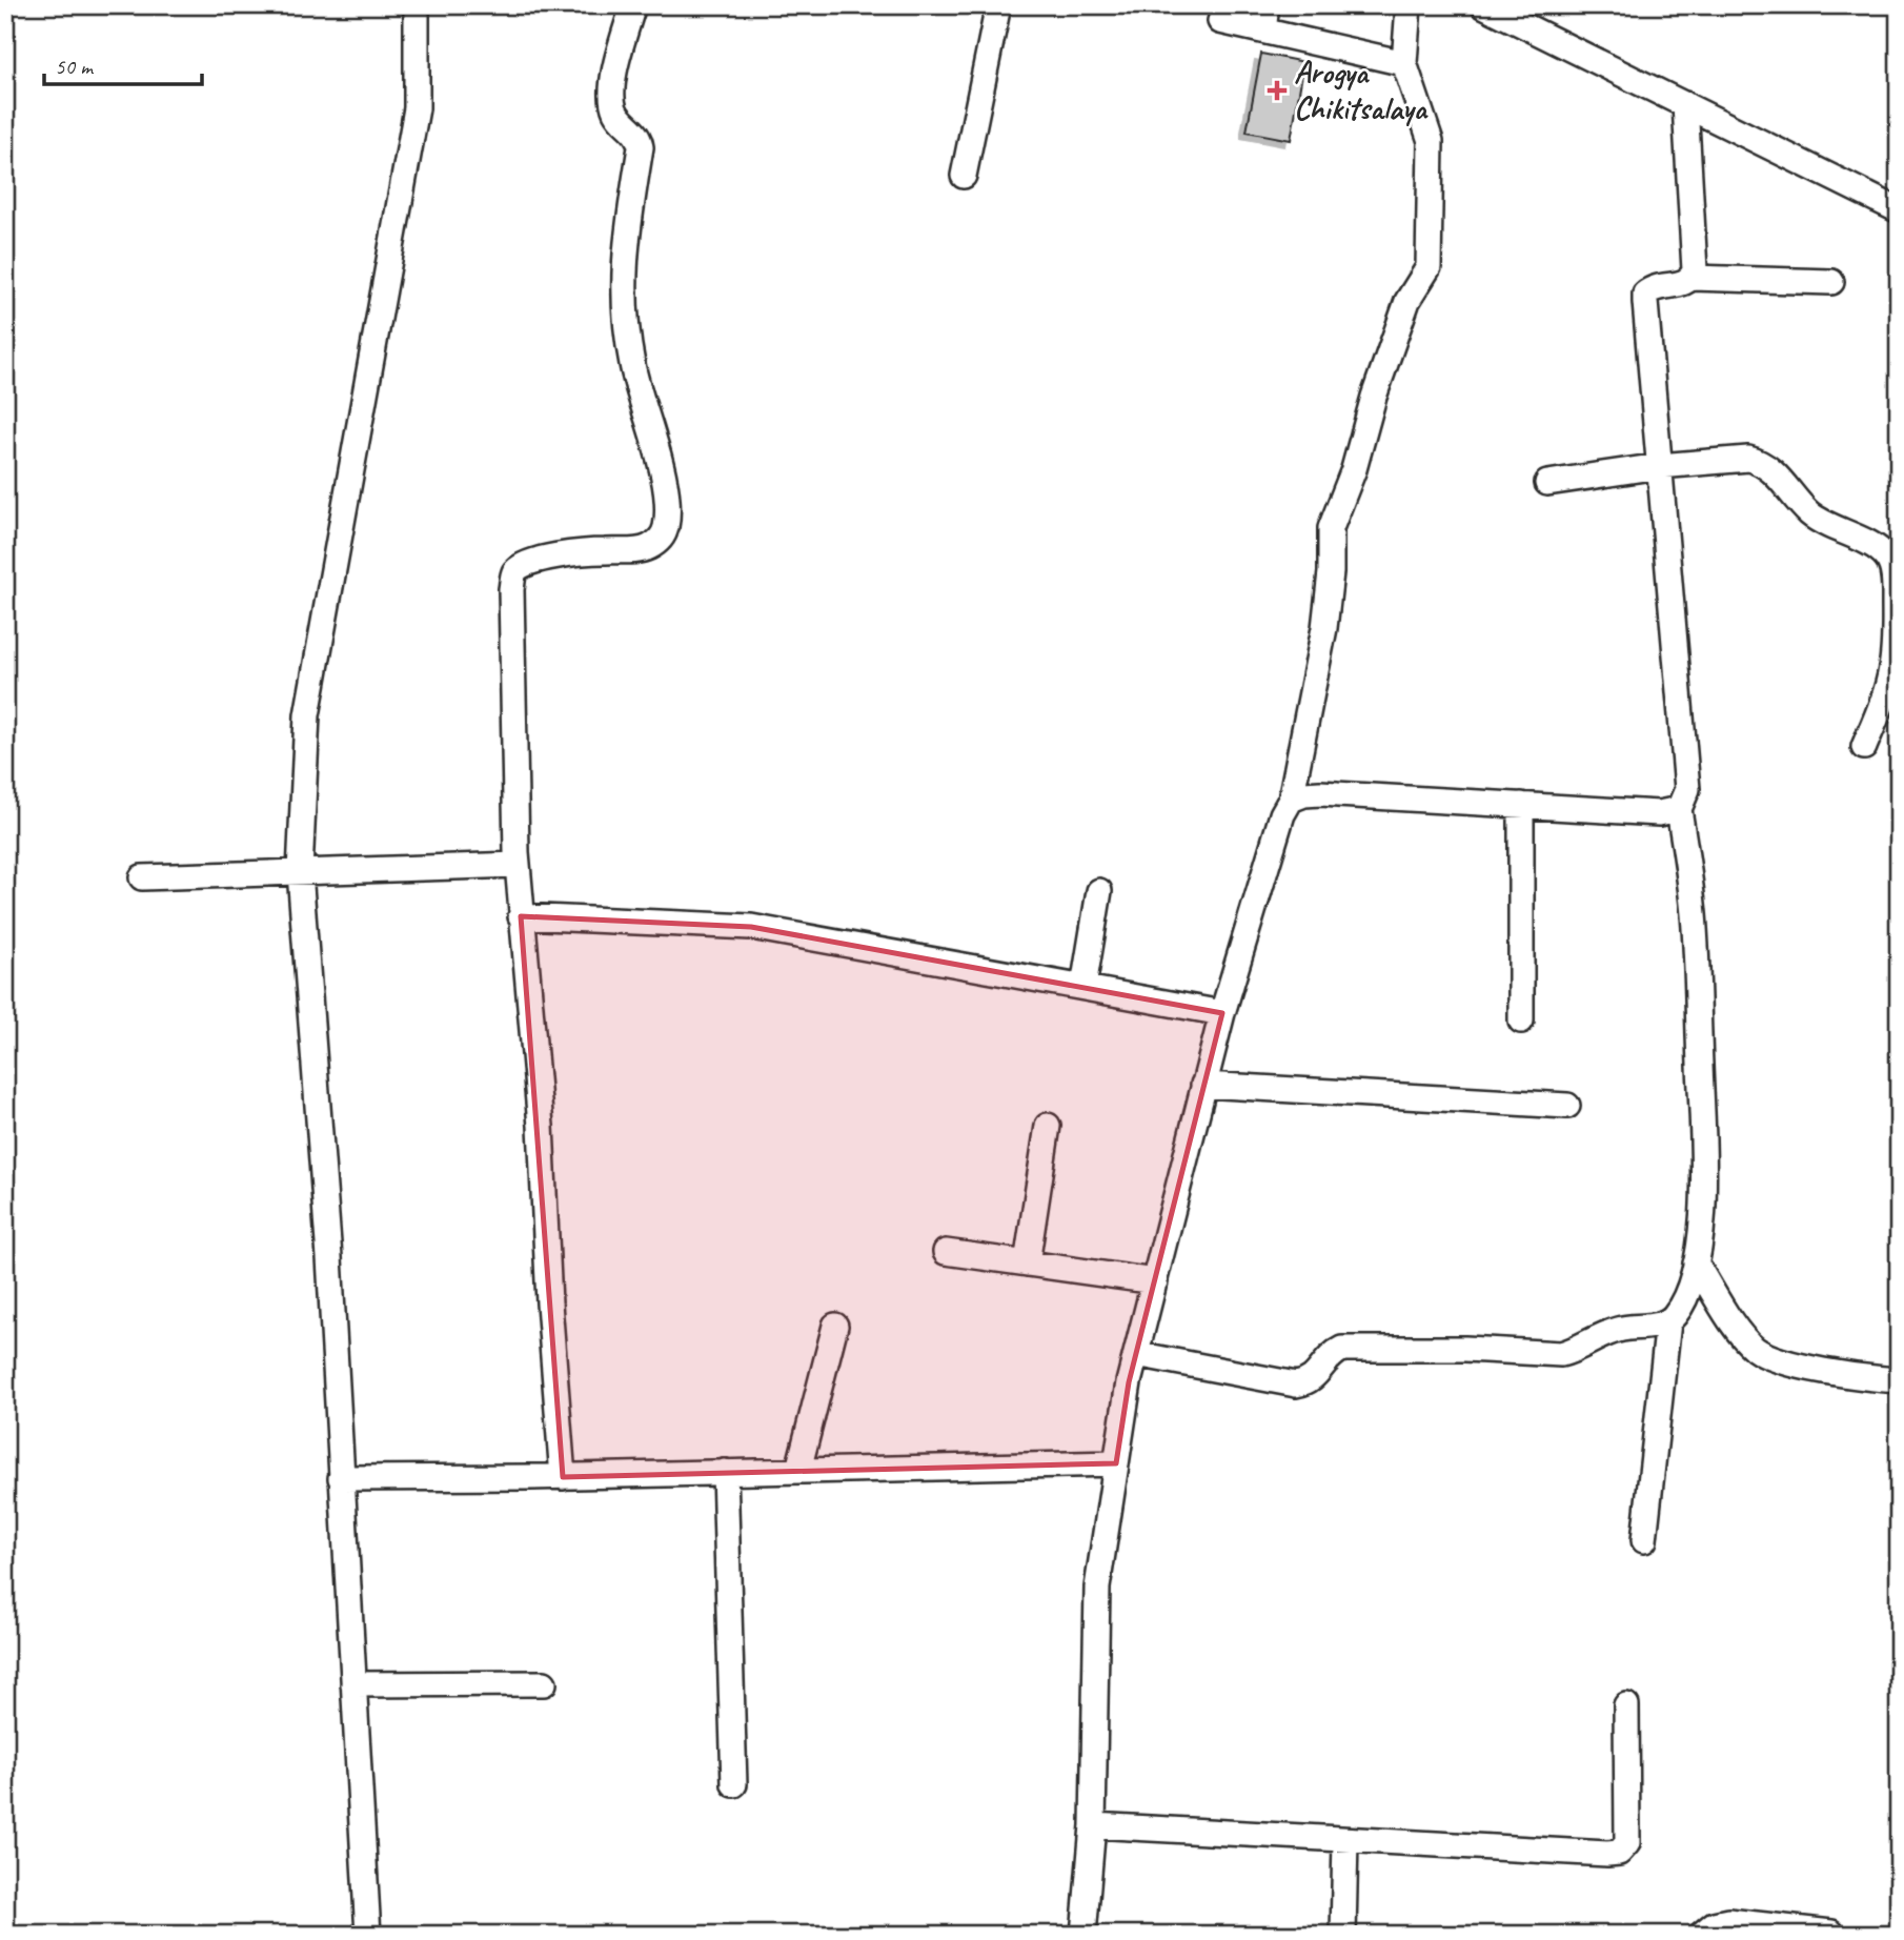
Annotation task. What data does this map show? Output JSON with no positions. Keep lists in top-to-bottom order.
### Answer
{
  "places": {
    "health": ["Arogya Chikitsalaya"]
  },
  "scale_bar": "50 m"
}
